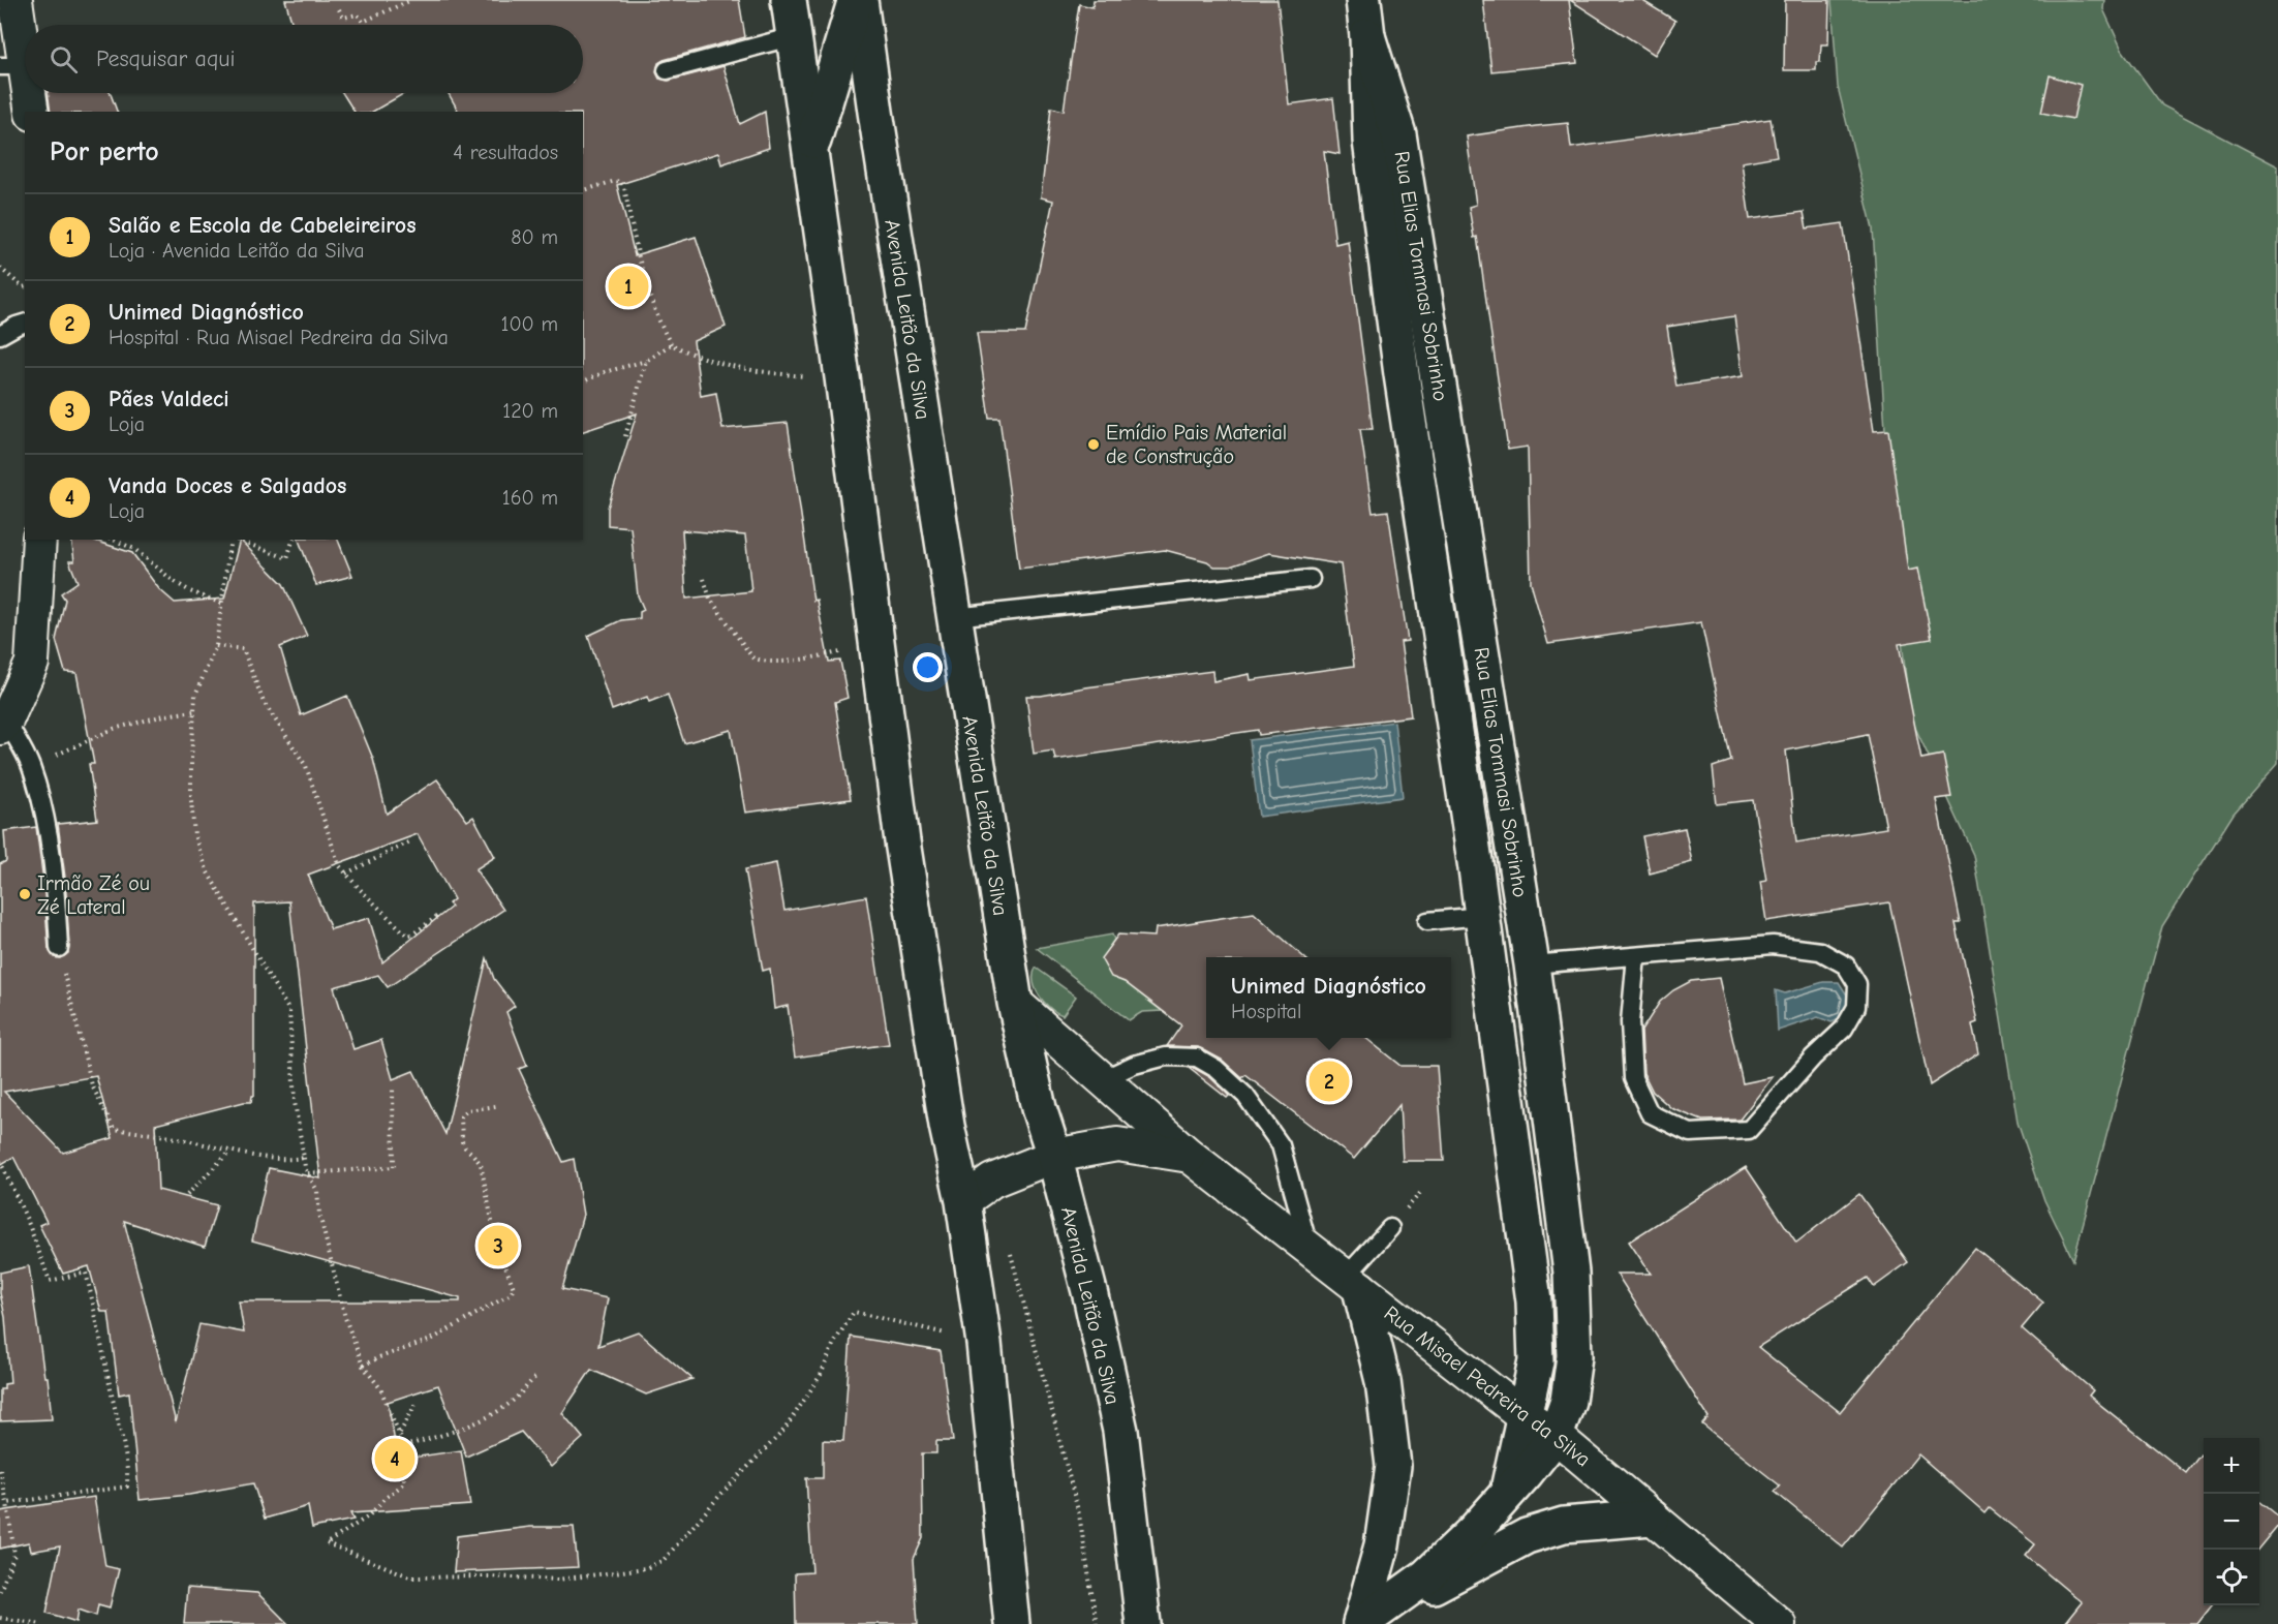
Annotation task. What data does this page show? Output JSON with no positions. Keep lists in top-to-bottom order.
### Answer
{
  "streets": {
    "street": ["Rua Elias Tommasi Sobrinho", "Avenida Leitão da Silva", "Rua Misael Pedreira da Silva"]
  },
  "crossings": [
    ["Rua Elias Tommasi Sobrinho", "Rua Misael Pedreira da Silva"],
    ["Avenida Leitão da Silva", "Rua Misael Pedreira da Silva"]
  ],
  "places": ["Emídio Pais Material de Construção", "Irmão Zé ou Zé Lateral"],
  "page": {
    "search": "Pesquisar aqui",
    "heading": ["Por perto", "4 resultados"],
    "list": [
      {
        "mark": "1",
        "name": "Salão e Escola de Cabeleireiros",
        "note": "Loja · Avenida Leitão da Silva",
        "value": "80 m"
      },
      {
        "mark": "2",
        "name": "Unimed Diagnóstico",
        "note": "Hospital · Rua Misael Pedreira da Silva",
        "value": "100 m"
      },
      {
        "mark": "3",
        "name": "Pães Valdeci",
        "note": "Loja",
        "value": "120 m"
      },
      {
        "mark": "4",
        "name": "Vanda Doces e Salgados",
        "note": "Loja",
        "value": "160 m"
      }
    ],
    "pins": [
      "1",
      "2",
      "3",
      "4"
    ],
    "popup": ["Unimed Diagnóstico", "Hospital"],
    "map_buttons": ["+", "−"]
  }
}
